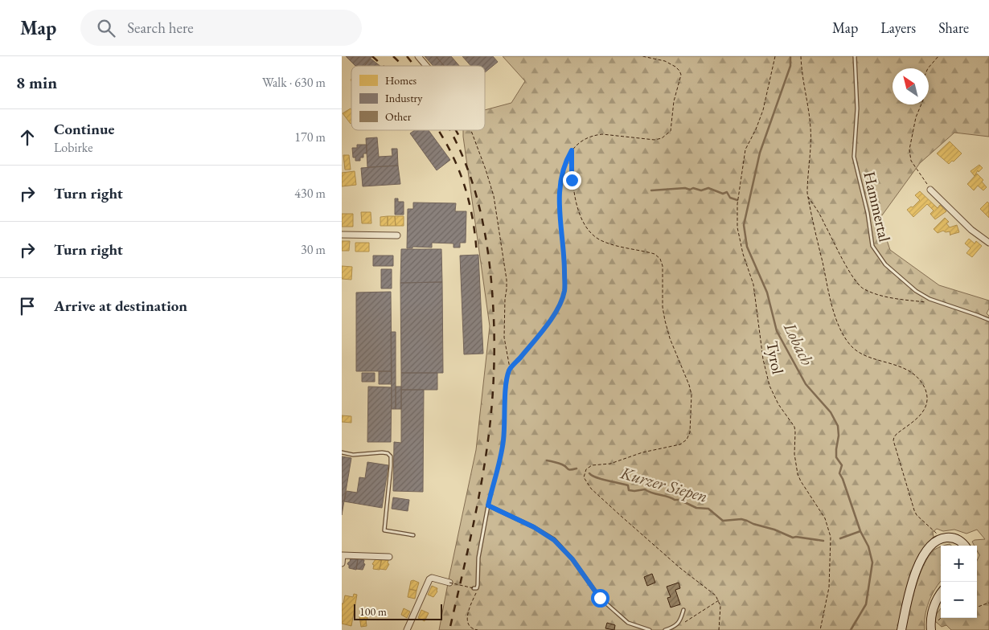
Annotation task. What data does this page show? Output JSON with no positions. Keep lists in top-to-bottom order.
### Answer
{
  "streets": {
    "lane": ["Hammertal"],
    "path": ["Tyrol"]
  },
  "water": ["Lobach", "Kurzer Siepen"],
  "legend": ["Homes", "Industry", "Other"],
  "scale_bar": "100 m",
  "north": "top left",
  "page": {
    "header": "Map",
    "search": "Search here",
    "nav": ["Map", "Layers", "Share"],
    "heading": ["8 min", "Walk · 630 m"],
    "list": [
      ["Continue", "Lobirke", "170 m"],
      ["Turn right", "430 m"],
      ["Turn right", "30 m"],
      "Arrive at destination"
    ],
    "map_buttons": ["+", "−"],
    "scale": "100 m"
  }
}
